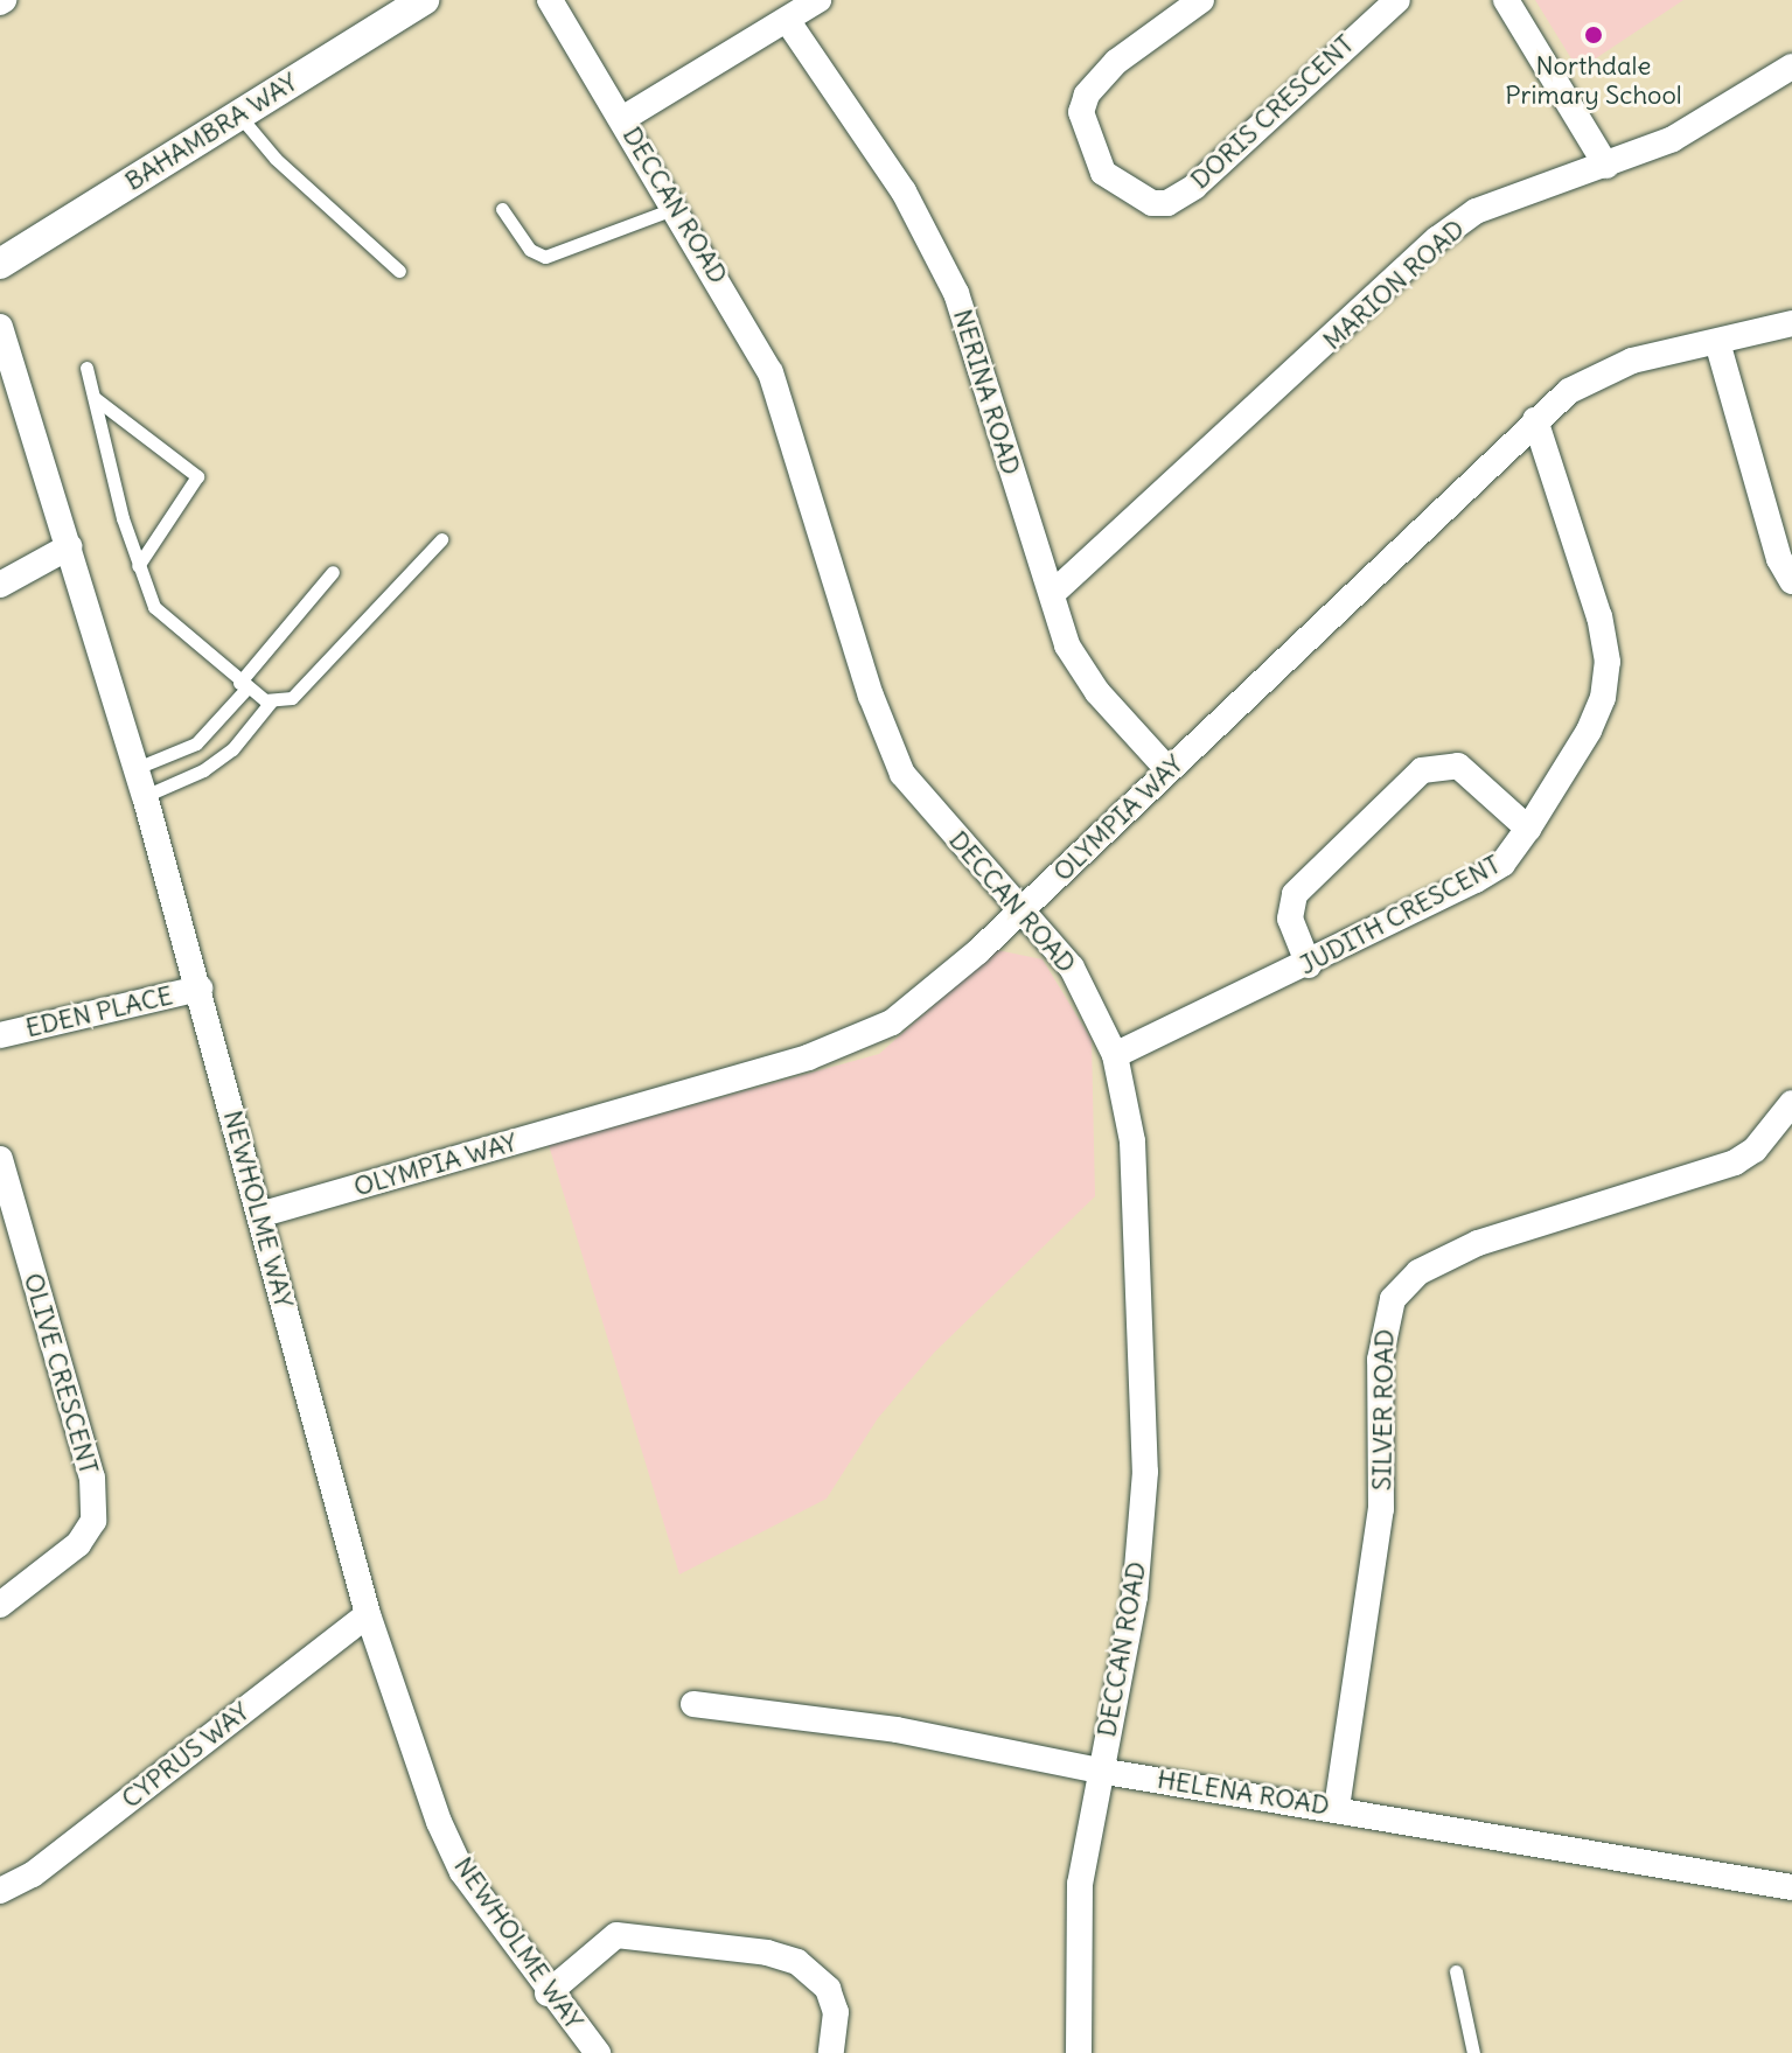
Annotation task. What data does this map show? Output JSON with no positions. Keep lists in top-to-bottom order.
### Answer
{
  "streets": {
    "street": [
      "DORIS CRESCENT",
      "BAHAMBRA WAY",
      "DECCAN ROAD",
      "MARION ROAD",
      "NERINA ROAD",
      "OLYMPIA WAY",
      "JUDITH CRESCENT",
      "EDEN PLACE",
      "NEWHOLME WAY",
      "OLIVE CRESCENT",
      "SILVER ROAD",
      "CYPRUS WAY",
      "HELENA ROAD"
    ]
  },
  "crossings": [
    ["DECCAN ROAD", "OLYMPIA WAY"],
    ["DECCAN ROAD", "JUDITH CRESCENT"],
    ["DECCAN ROAD", "HELENA ROAD"],
    ["MARION ROAD", "NERINA ROAD"],
    ["NERINA ROAD", "OLYMPIA WAY"],
    ["OLYMPIA WAY", "JUDITH CRESCENT"],
    ["OLYMPIA WAY", "NEWHOLME WAY"],
    ["EDEN PLACE", "NEWHOLME WAY"],
    ["NEWHOLME WAY", "CYPRUS WAY"],
    ["SILVER ROAD", "HELENA ROAD"]
  ],
  "places": ["Northdale Primary School"]
}
